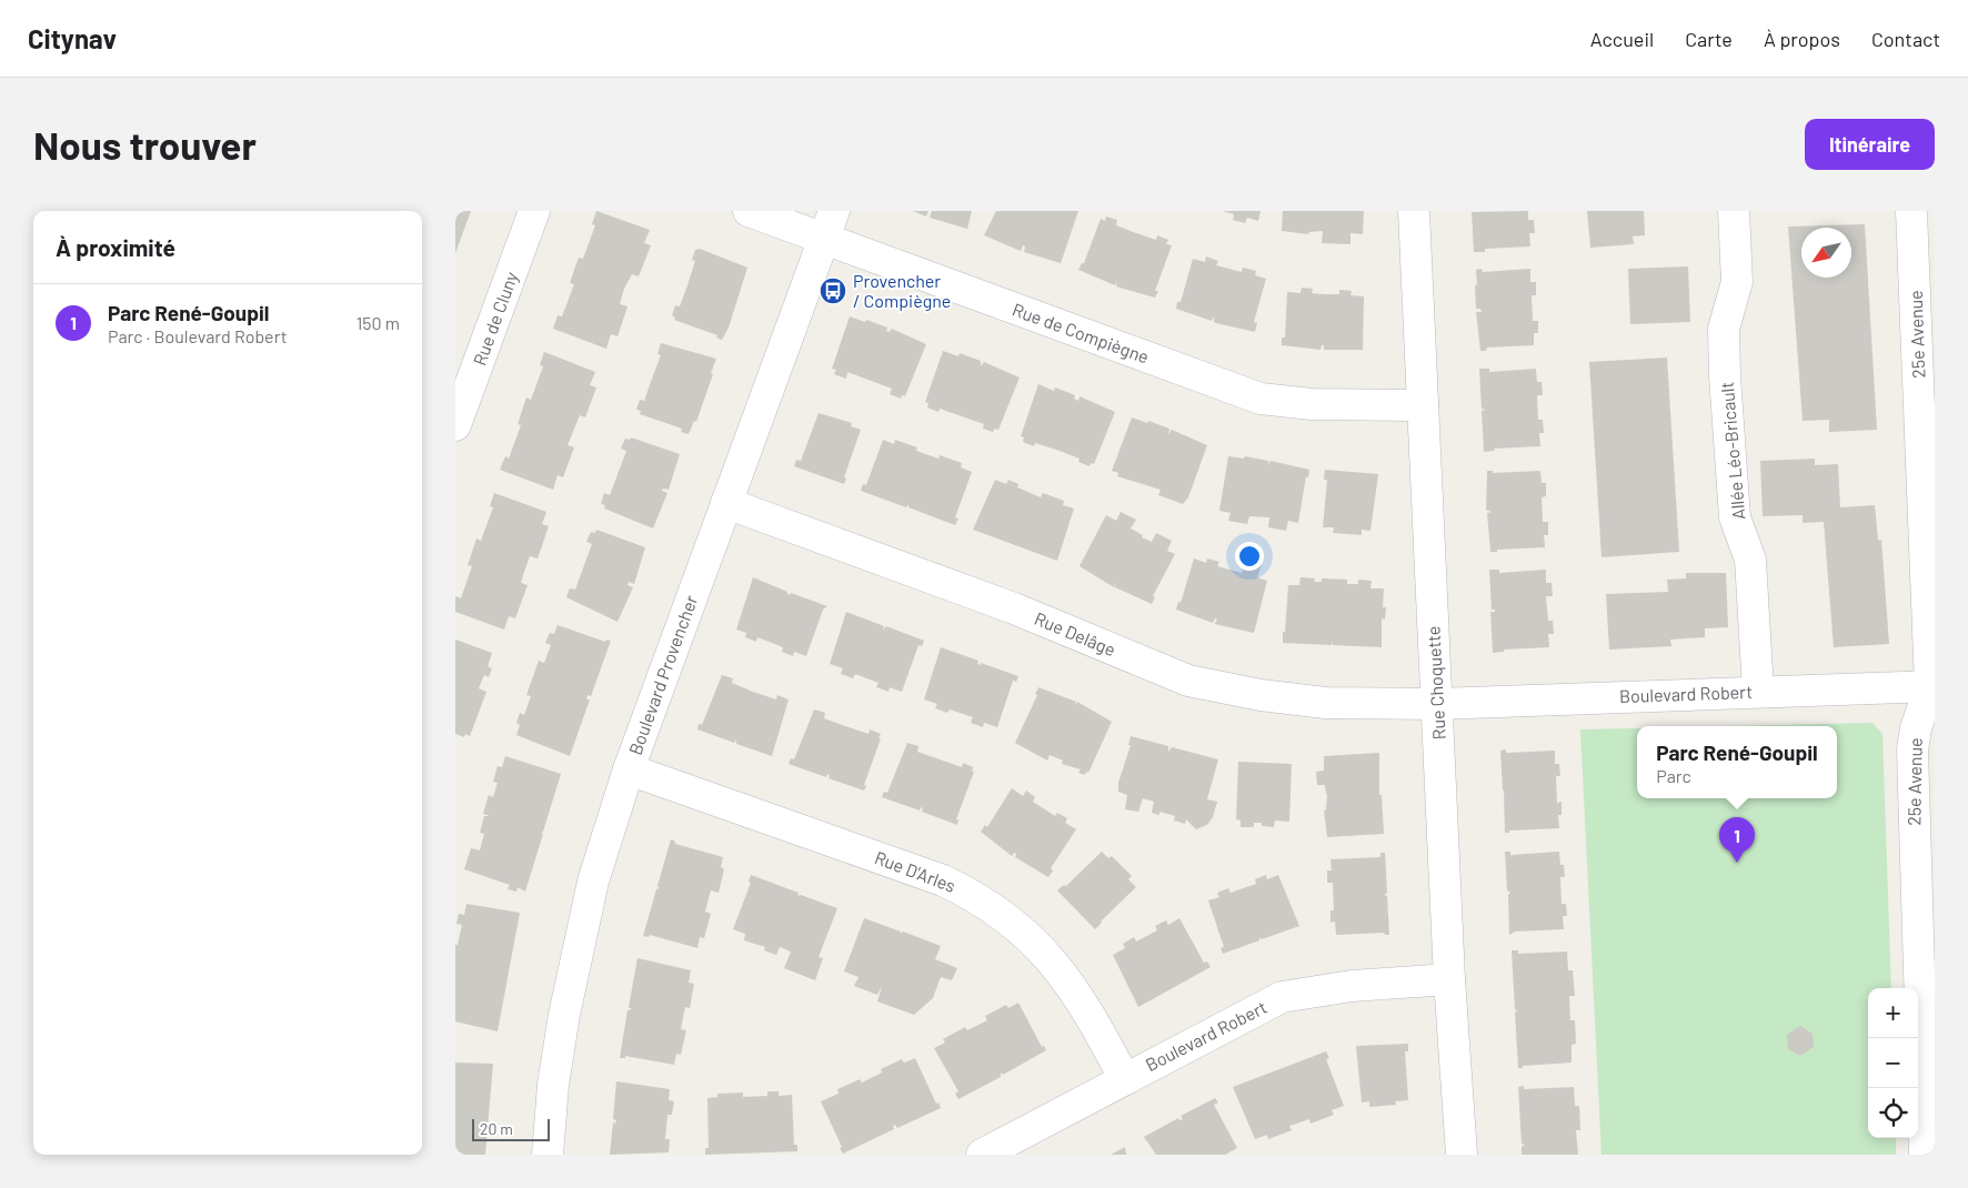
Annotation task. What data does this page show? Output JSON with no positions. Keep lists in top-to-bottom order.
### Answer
{
  "streets": {
    "street": [
      "Rue de Cluny",
      "Rue de Compiègne",
      "25e Avenue",
      "Allée Léo-Bricault",
      "Rue Delâge",
      "Boulevard Provencher",
      "Rue Choquette",
      "Boulevard Robert",
      "Rue D'Arles"
    ]
  },
  "crossings": [
    ["Rue de Compiègne", "Boulevard Provencher"],
    ["Rue de Compiègne", "Rue Choquette"],
    ["25e Avenue", "Boulevard Robert"],
    ["Allée Léo-Bricault", "Boulevard Robert"],
    ["Rue Delâge", "Boulevard Provencher"],
    ["Rue Delâge", "Rue Choquette"],
    ["Rue Delâge", "Boulevard Robert"],
    ["Boulevard Provencher", "Rue D'Arles"],
    ["Rue Choquette", "Boulevard Robert"],
    ["Boulevard Robert", "Rue D'Arles"]
  ],
  "places": {
    "bus stop": ["Provencher / Compiègne"]
  },
  "scale_bar": "20 m",
  "north": "bottom left",
  "page": {
    "header": "Citynav",
    "nav": [
      "Accueil",
      "Carte",
      "À propos",
      "Contact"
    ],
    "buttons": "Itinéraire",
    "title": "Nous trouver",
    "heading": "À proximité",
    "list": [
      {
        "mark": "1",
        "name": "Parc René-Goupil",
        "note": "Parc · Boulevard Robert",
        "value": "150 m"
      }
    ],
    "popup": ["Parc René-Goupil", "Parc"],
    "pins": "1",
    "map_buttons": ["+", "−"],
    "scale": "20 m"
  }
}
